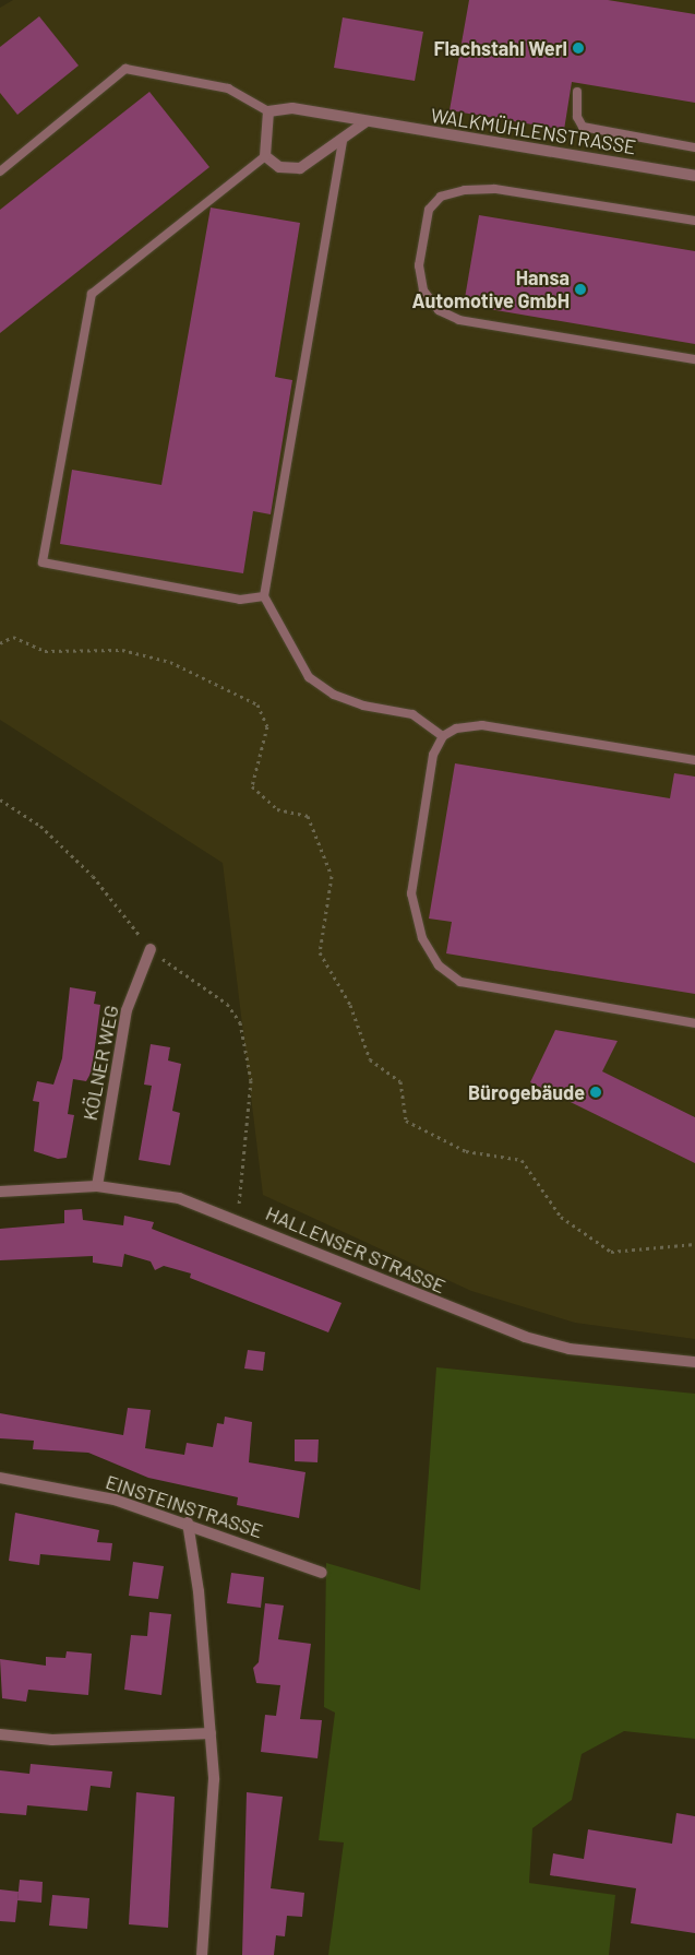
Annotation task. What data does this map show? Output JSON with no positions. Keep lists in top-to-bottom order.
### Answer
{
  "streets": {
    "street": [
      "WALKMÜHLENSTRASSE",
      "KÖLNER WEG",
      "HALLENSER STRASSE",
      "EINSTEINSTRASSE"
    ]
  },
  "crossings": [
    ["KÖLNER WEG", "HALLENSER STRASSE"]
  ],
  "places": ["Flachstahl Werl", "Hansa Automotive GmbH", "Bürogebäude"]
}
